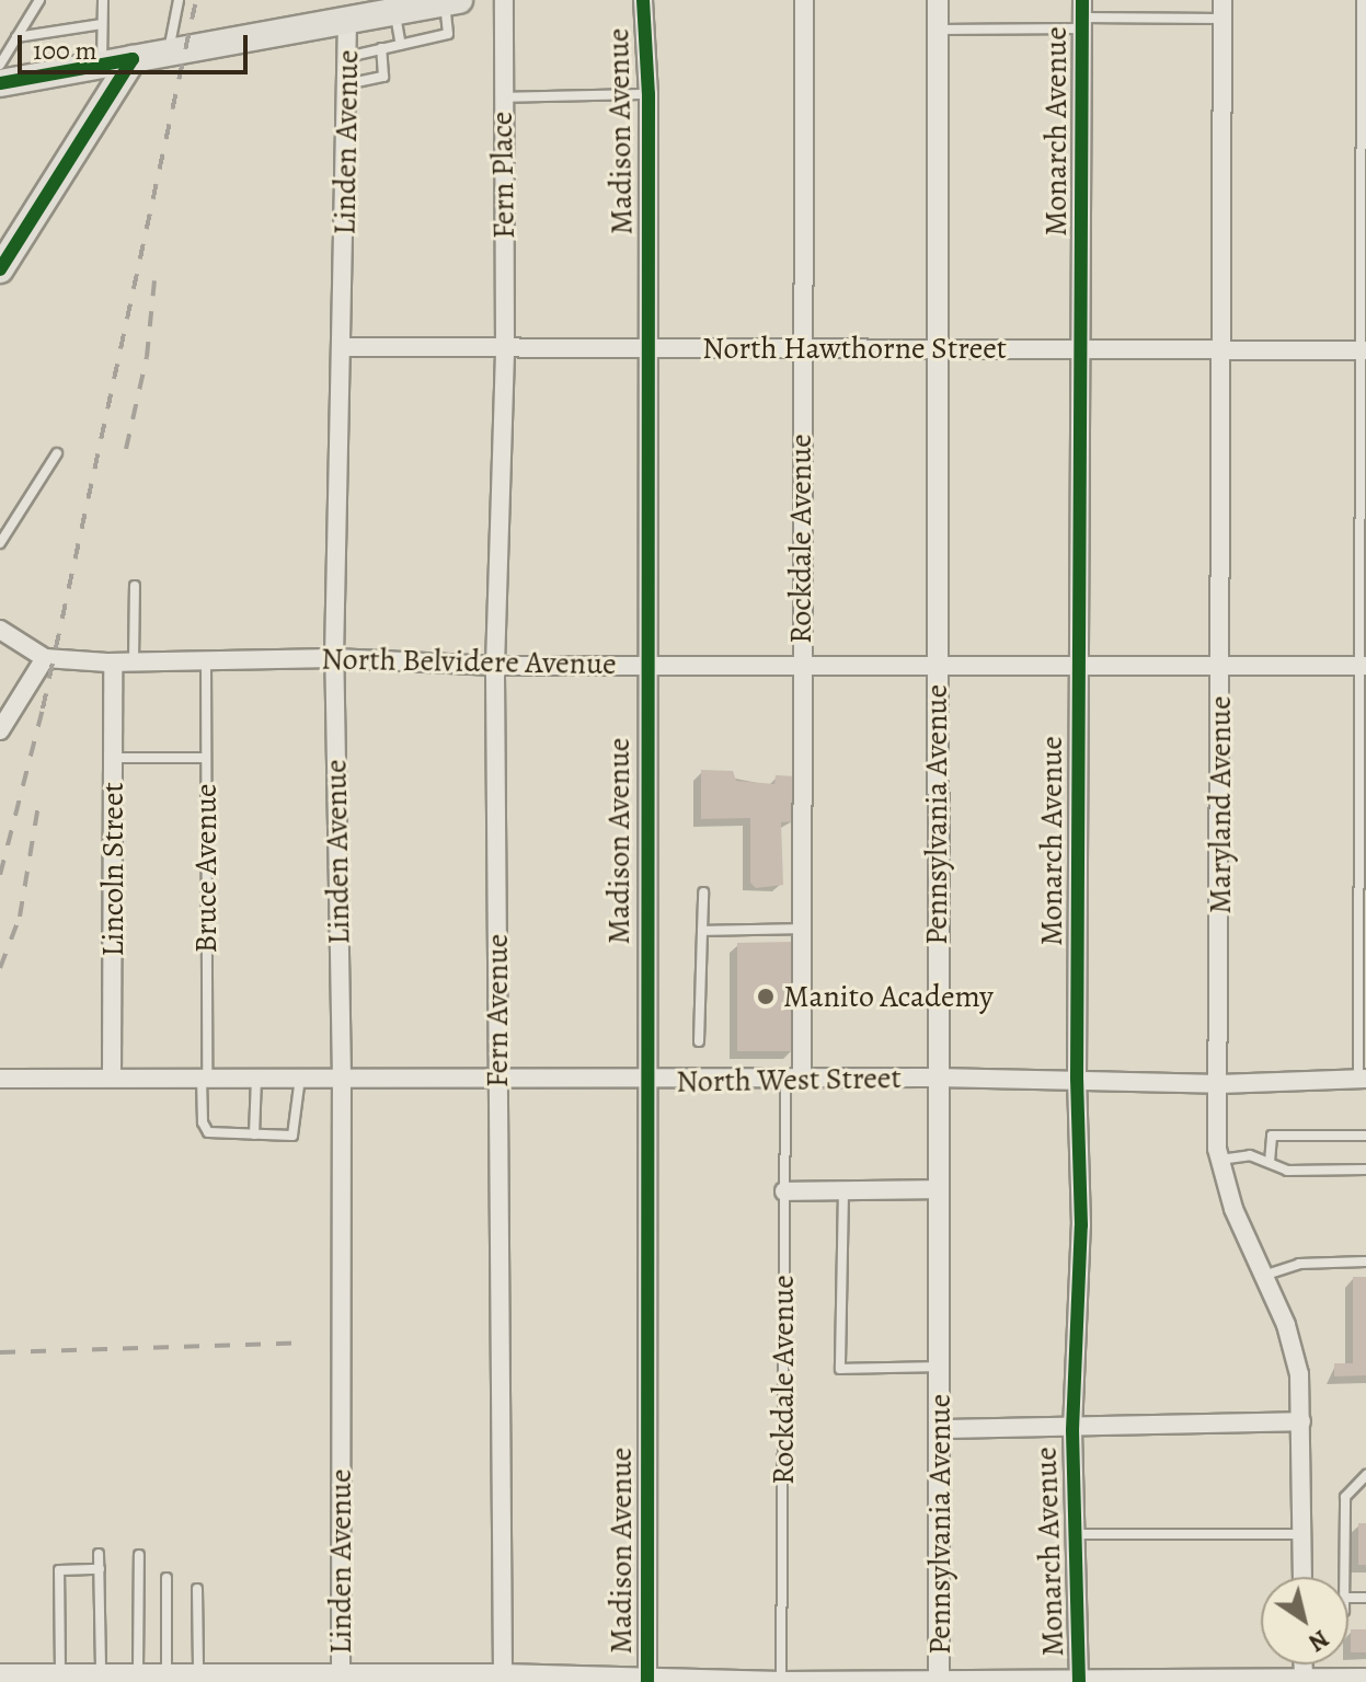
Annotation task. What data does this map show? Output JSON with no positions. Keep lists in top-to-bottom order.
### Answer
{
  "streets": {
    "street": [
      "Madison Avenue",
      "Monarch Avenue",
      "Linden Avenue",
      "Fern Place",
      "North Hawthorne Street",
      "Rockdale Avenue",
      "North Belvidere Avenue",
      "Maryland Avenue",
      "Pennsylvania Avenue",
      "Lincoln Street",
      "Fern Avenue",
      "North West Street"
    ],
    "lane": ["Bruce Avenue"]
  },
  "crossings": [
    ["Madison Avenue", "North Hawthorne Street"],
    ["Madison Avenue", "North Belvidere Avenue"],
    ["Madison Avenue", "North West Street"],
    ["Monarch Avenue", "North Hawthorne Street"],
    ["Monarch Avenue", "North Belvidere Avenue"],
    ["Monarch Avenue", "North West Street"],
    ["Linden Avenue", "North Hawthorne Street"],
    ["Linden Avenue", "North Belvidere Avenue"],
    ["Linden Avenue", "North West Street"],
    ["Fern Place", "North Hawthorne Street"],
    ["Fern Place", "Fern Avenue"],
    ["North Hawthorne Street", "Rockdale Avenue"],
    ["North Hawthorne Street", "Maryland Avenue"],
    ["North Hawthorne Street", "Pennsylvania Avenue"],
    ["North Hawthorne Street", "Fern Avenue"],
    ["Rockdale Avenue", "North Belvidere Avenue"],
    ["Rockdale Avenue", "North West Street"],
    ["North Belvidere Avenue", "Maryland Avenue"],
    ["North Belvidere Avenue", "Pennsylvania Avenue"],
    ["North Belvidere Avenue", "Bruce Avenue"],
    ["North Belvidere Avenue", "Lincoln Street"],
    ["North Belvidere Avenue", "Fern Avenue"],
    ["Maryland Avenue", "North West Street"],
    ["Pennsylvania Avenue", "North West Street"],
    ["Bruce Avenue", "North West Street"],
    ["Lincoln Street", "North West Street"],
    ["Fern Avenue", "North West Street"]
  ],
  "places": ["Manito Academy"],
  "scale_bar": "100 m",
  "north": "bottom right"
}
